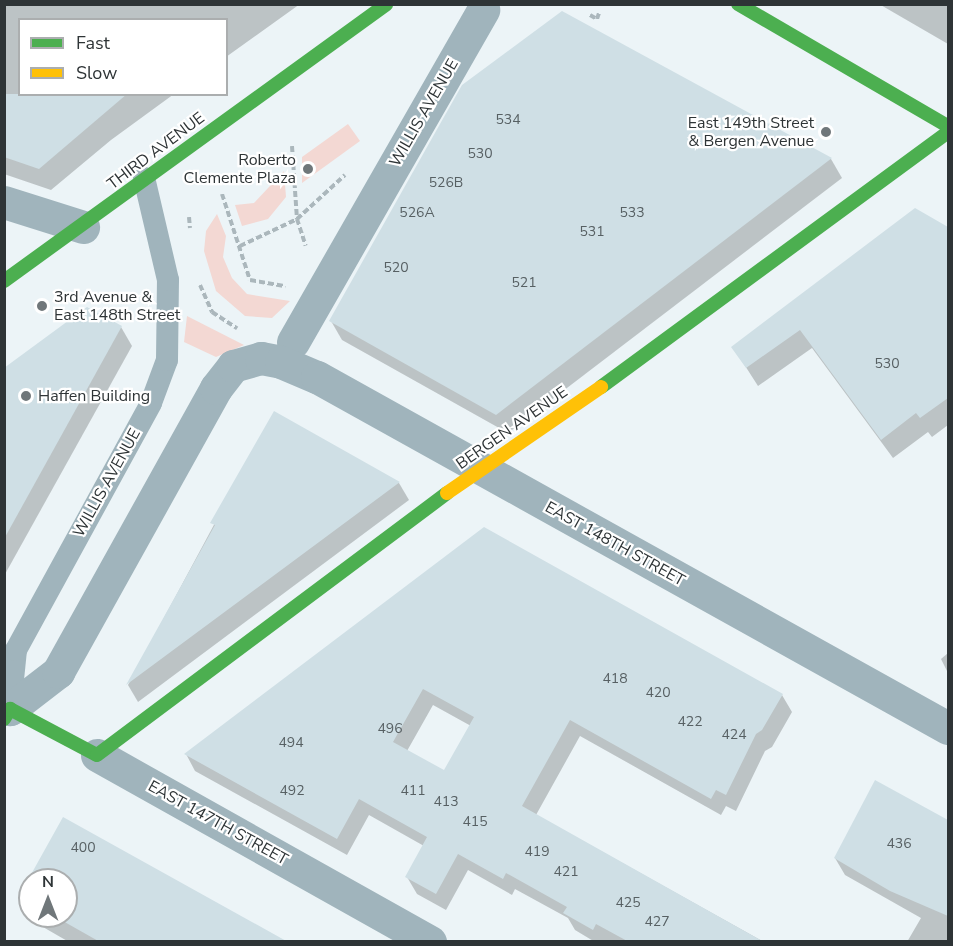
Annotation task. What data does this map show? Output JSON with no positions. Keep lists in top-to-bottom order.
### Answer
{
  "streets": {
    "main road": ["THIRD AVENUE", "BERGEN AVENUE", "EAST 147TH STREET"],
    "street": ["WILLIS AVENUE", "EAST 148TH STREET"]
  },
  "crossings": [
    ["WILLIS AVENUE", "THIRD AVENUE"],
    ["WILLIS AVENUE", "EAST 148TH STREET"],
    ["WILLIS AVENUE", "EAST 147TH STREET"],
    ["BERGEN AVENUE", "EAST 148TH STREET"],
    ["BERGEN AVENUE", "EAST 147TH STREET"]
  ],
  "places": [
    "East 149th Street & Bergen Avenue",
    "Roberto Clemente Plaza",
    "3rd Avenue & East 148th Street",
    "Haffen Building"
  ],
  "house_numbers": [
    "534",
    "530",
    "526B",
    "526A",
    "533",
    "531",
    "520",
    "521",
    "530",
    "418",
    "420",
    "422",
    "496",
    "424",
    "494",
    "492",
    "411",
    "413",
    "415",
    "436",
    "400",
    "419",
    "421",
    "425",
    "427"
  ],
  "legend": ["Fast", "Slow"],
  "north": "top"
}
